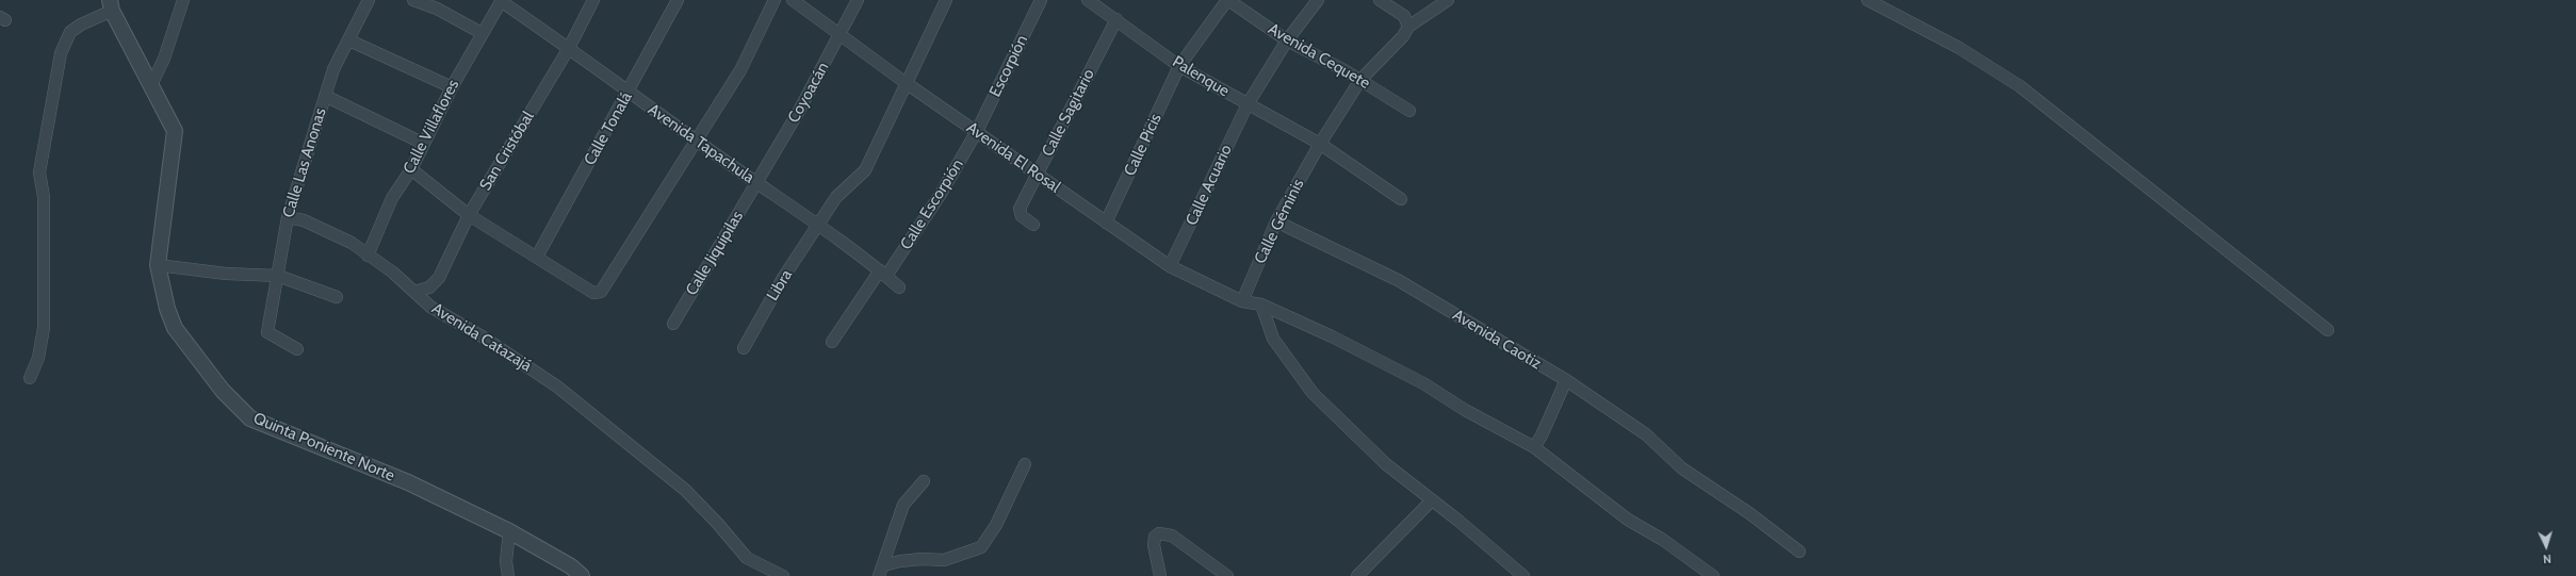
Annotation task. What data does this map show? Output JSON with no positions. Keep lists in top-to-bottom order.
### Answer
{
  "streets": {
    "street": [
      "Avenida Cequete",
      "Escorpión",
      "Palenque",
      "Coyoacán",
      "Calle Sagitario",
      "Calle Villaflores",
      "Calle Tonalá",
      "Avenida Tapachula",
      "Calle Picis",
      "San Cristóbal",
      "Avenida El Rosal",
      "Calle Las Anonas",
      "Calle Acuario",
      "Calle Escorpión",
      "Calle Géminis",
      "Calle Jiquipilas",
      "Libra",
      "Avenida Catazajá",
      "Avenida Caotiz",
      "Quinta Poniente Norte"
    ]
  },
  "crossings": [
    ["Avenida Cequete", "Calle Picis"],
    ["Avenida Cequete", "Calle Acuario"],
    ["Avenida Cequete", "Calle Géminis"],
    ["Escorpión", "Avenida El Rosal"],
    ["Escorpión", "Calle Escorpión"],
    ["Palenque", "Calle Sagitario"],
    ["Palenque", "Calle Picis"],
    ["Palenque", "Calle Acuario"],
    ["Palenque", "Calle Géminis"],
    ["Coyoacán", "Avenida Tapachula"],
    ["Coyoacán", "Avenida El Rosal"],
    ["Coyoacán", "Calle Jiquipilas"],
    ["Calle Sagitario", "Avenida El Rosal"],
    ["Calle Villaflores", "Avenida Tapachula"],
    ["Calle Villaflores", "Avenida Catazajá"],
    ["Calle Tonalá", "Avenida Tapachula"],
    ["Avenida Tapachula", "San Cristóbal"],
    ["Avenida Tapachula", "Calle Escorpión"],
    ["Avenida Tapachula", "Calle Jiquipilas"],
    ["Avenida Tapachula", "Libra"],
    ["Calle Picis", "Avenida El Rosal"],
    ["San Cristóbal", "Avenida Catazajá"],
    ["Avenida El Rosal", "Calle Acuario"],
    ["Avenida El Rosal", "Calle Escorpión"],
    ["Avenida El Rosal", "Calle Géminis"],
    ["Avenida El Rosal", "Libra"],
    ["Calle Las Anonas", "Avenida Catazajá"],
    ["Calle Géminis", "Avenida Caotiz"]
  ],
  "north": "bottom"
}
